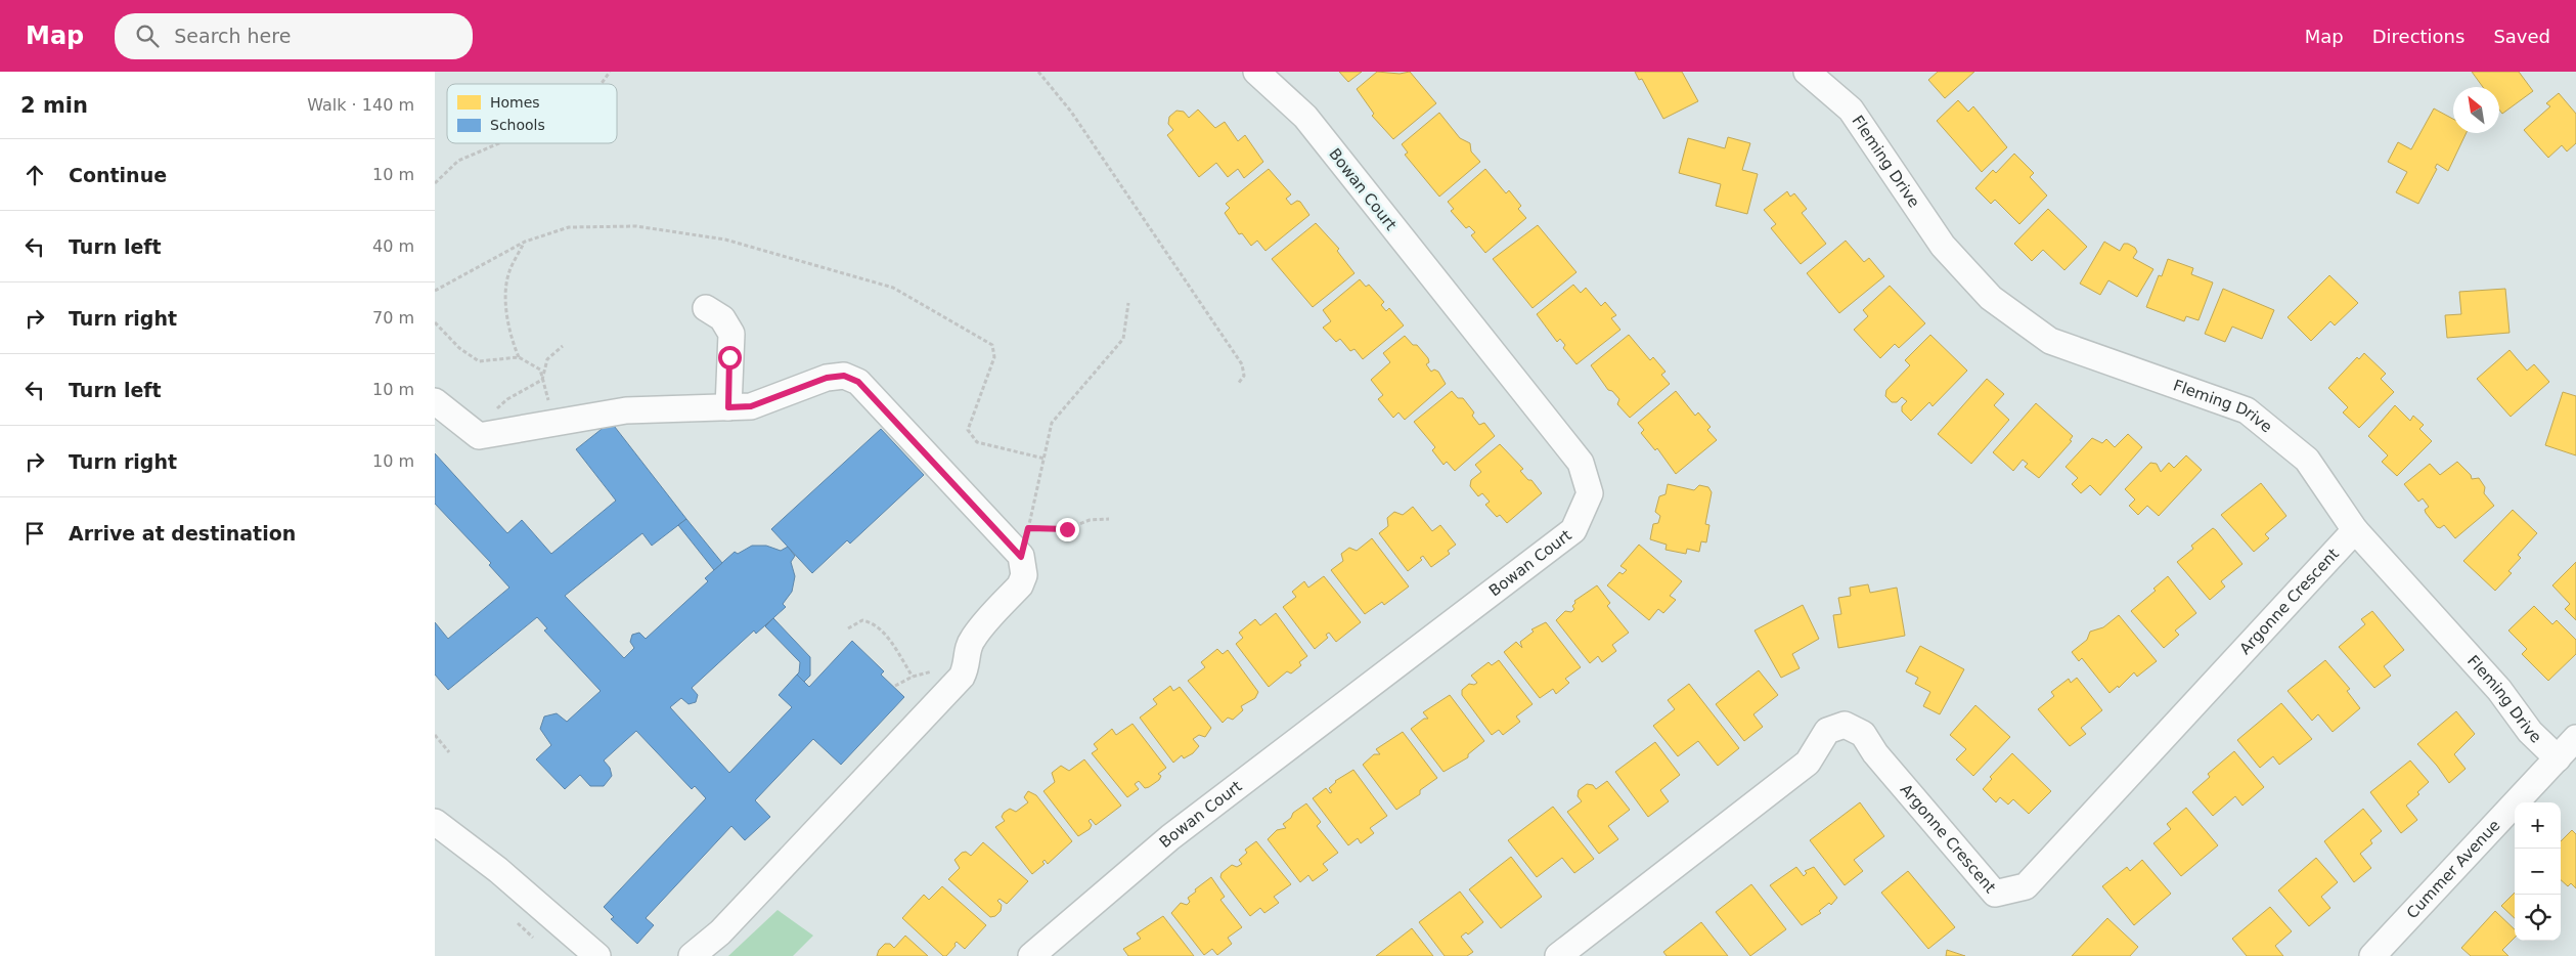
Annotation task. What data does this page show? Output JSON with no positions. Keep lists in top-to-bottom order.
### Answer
{
  "streets": {
    "street": [
      "Fleming Drive",
      "Bowan Court",
      "Argonne Crescent",
      "Cummer Avenue"
    ]
  },
  "crossings": [
    ["Fleming Drive", "Argonne Crescent"],
    ["Fleming Drive", "Cummer Avenue"]
  ],
  "legend": ["Homes", "Schools"],
  "north": "top left",
  "page": {
    "header": "Map",
    "search": "Search here",
    "nav": ["Map", "Directions", "Saved"],
    "heading": ["2 min", "Walk · 140 m"],
    "list": [
      ["Continue", "10 m"],
      ["Turn left", "40 m"],
      ["Turn right", "70 m"],
      ["Turn left", "10 m"],
      ["Turn right", "10 m"],
      "Arrive at destination"
    ],
    "map_buttons": ["+", "−"]
  }
}
